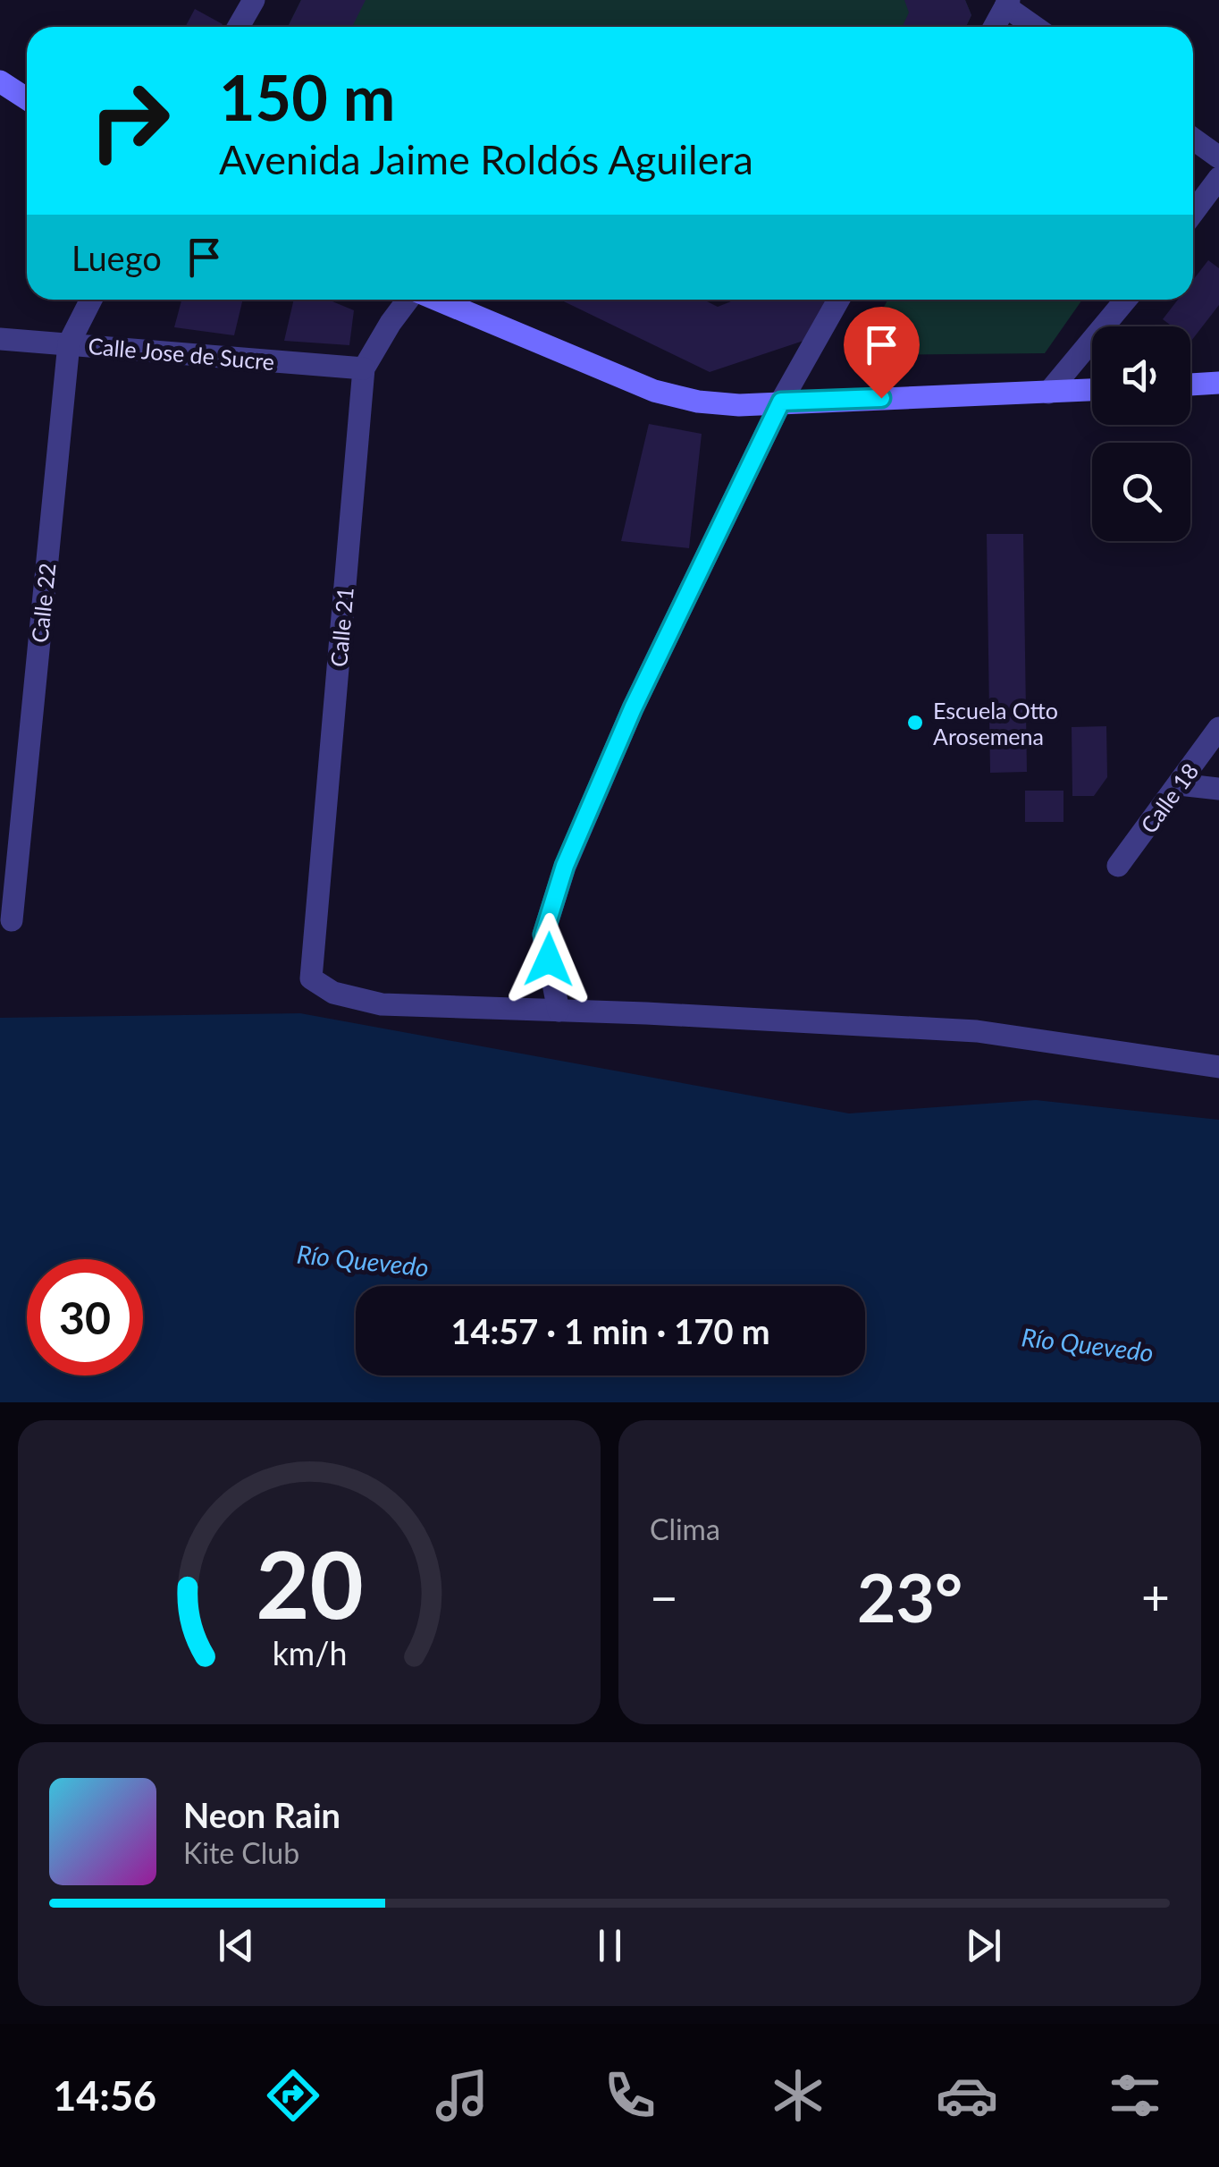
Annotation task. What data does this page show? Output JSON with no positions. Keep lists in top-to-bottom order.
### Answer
{
  "streets": {
    "street": [
      "Calle Jose de Sucre",
      "Calle 22",
      "Calle 21",
      "Calle 18"
    ]
  },
  "crossings": [
    ["Calle Jose de Sucre", "Calle 22"],
    ["Calle Jose de Sucre", "Calle 21"]
  ],
  "water": ["Río Quevedo"],
  "places": ["Escuela Otto Arosemena"],
  "page": {
    "turn": ["150 m", "Avenida Jaime Roldós Aguilera"],
    "then": "Luego",
    "limit": "30",
    "trip": "14:57 · 1 min · 170 m",
    "tile": "Clima",
    "heat": ["−", "23°", "+"],
    "song": ["Neon Rain", "Kite Club"],
    "tabs": "14:56",
    "gauge": ["20", "km/h"]
  }
}
